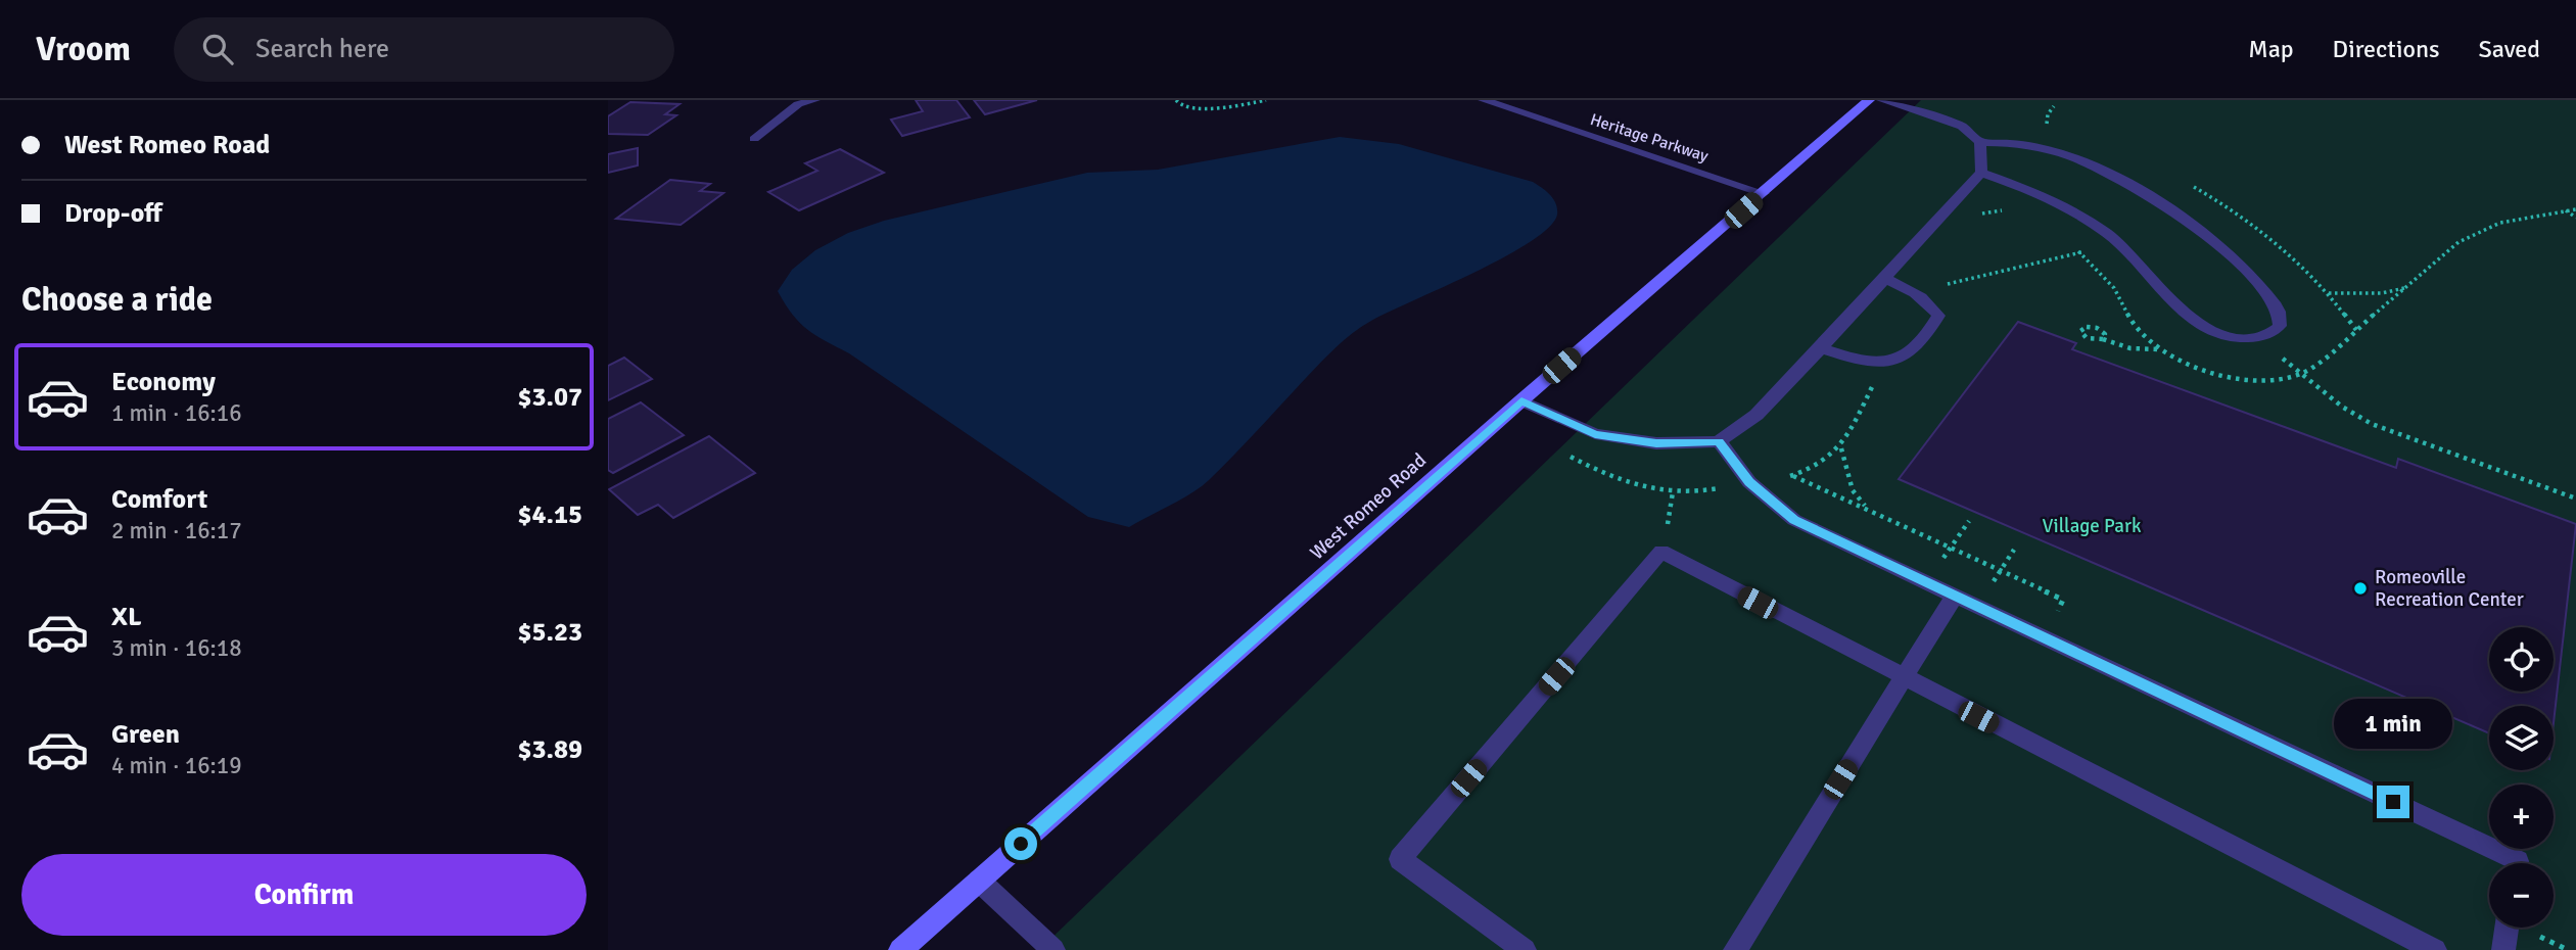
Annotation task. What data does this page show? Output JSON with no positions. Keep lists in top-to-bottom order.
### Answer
{
  "streets": {
    "main road": ["West Romeo Road"],
    "street": ["Heritage Parkway"]
  },
  "crossings": [
    ["Heritage Parkway", "West Romeo Road"]
  ],
  "parks": ["Village Park"],
  "places": ["Romeoville Recreation Center"],
  "page": {
    "header": "Vroom",
    "search": "Search here",
    "nav": ["Map", "Directions", "Saved"],
    "banner": ["West Romeo Road", "Drop-off"],
    "heading": "Choose a ride",
    "list": [
      {
        "name": "Economy",
        "note": "1 min · 16:16",
        "value": "$3.07"
      },
      {
        "name": "Comfort",
        "note": "2 min · 16:17",
        "value": "$4.15"
      },
      {
        "name": "XL",
        "note": "3 min · 16:18",
        "value": "$5.23"
      },
      {
        "name": "Green",
        "note": "4 min · 16:19",
        "value": "$3.89"
      }
    ],
    "map_buttons": ["+", "−"],
    "bubble": "1 min",
    "buttons": "Confirm"
  }
}
